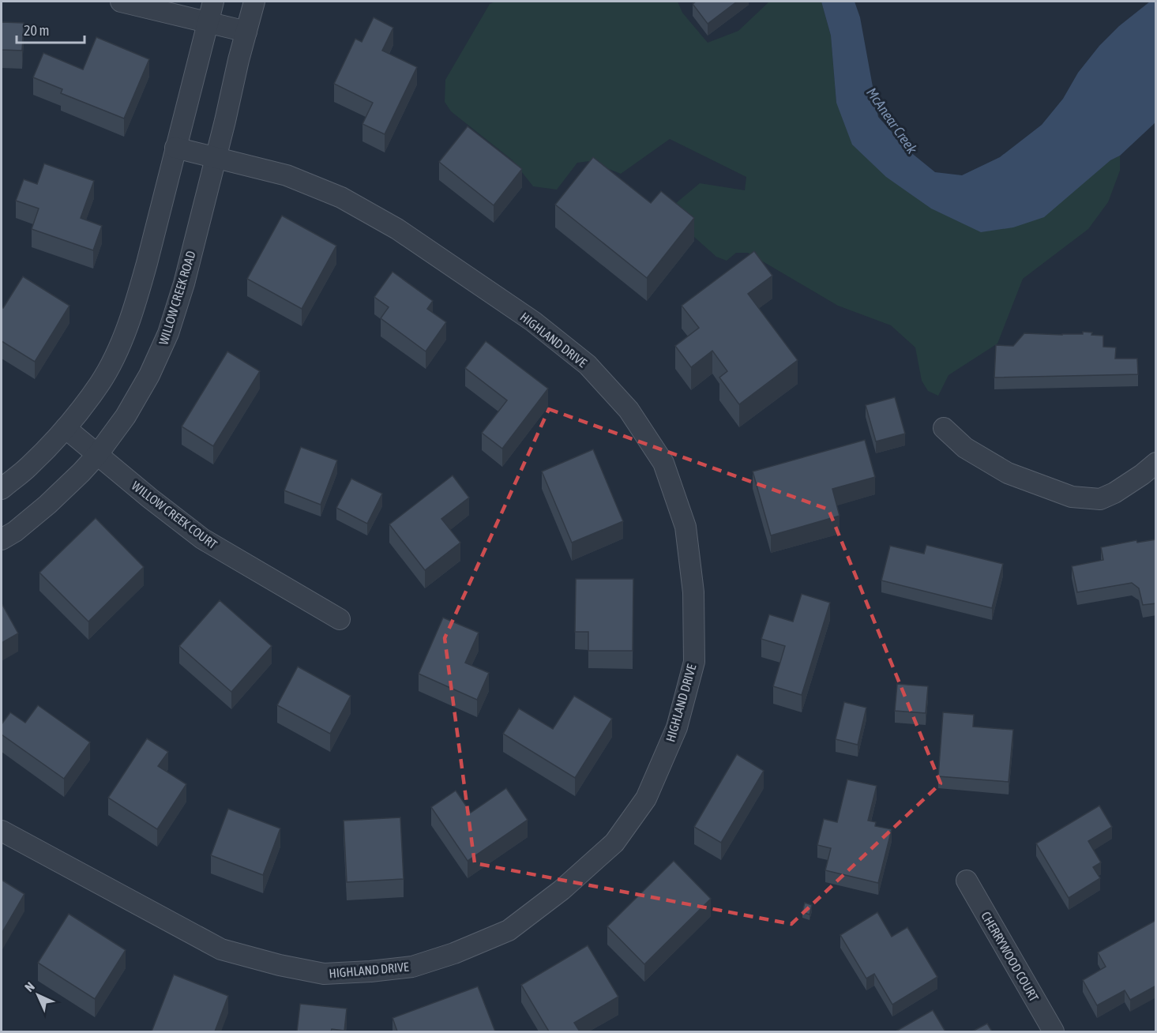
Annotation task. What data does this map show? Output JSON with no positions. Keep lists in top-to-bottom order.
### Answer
{
  "streets": {
    "street": [
      "WILLOW CREEK ROAD",
      "HIGHLAND DRIVE",
      "WILLOW CREEK COURT",
      "CHERRYWOOD COURT"
    ]
  },
  "crossings": [
    ["WILLOW CREEK ROAD", "HIGHLAND DRIVE"],
    ["WILLOW CREEK ROAD", "WILLOW CREEK COURT"]
  ],
  "water": ["McAnear Creek"],
  "scale_bar": "20 m",
  "north": "top left"
}
